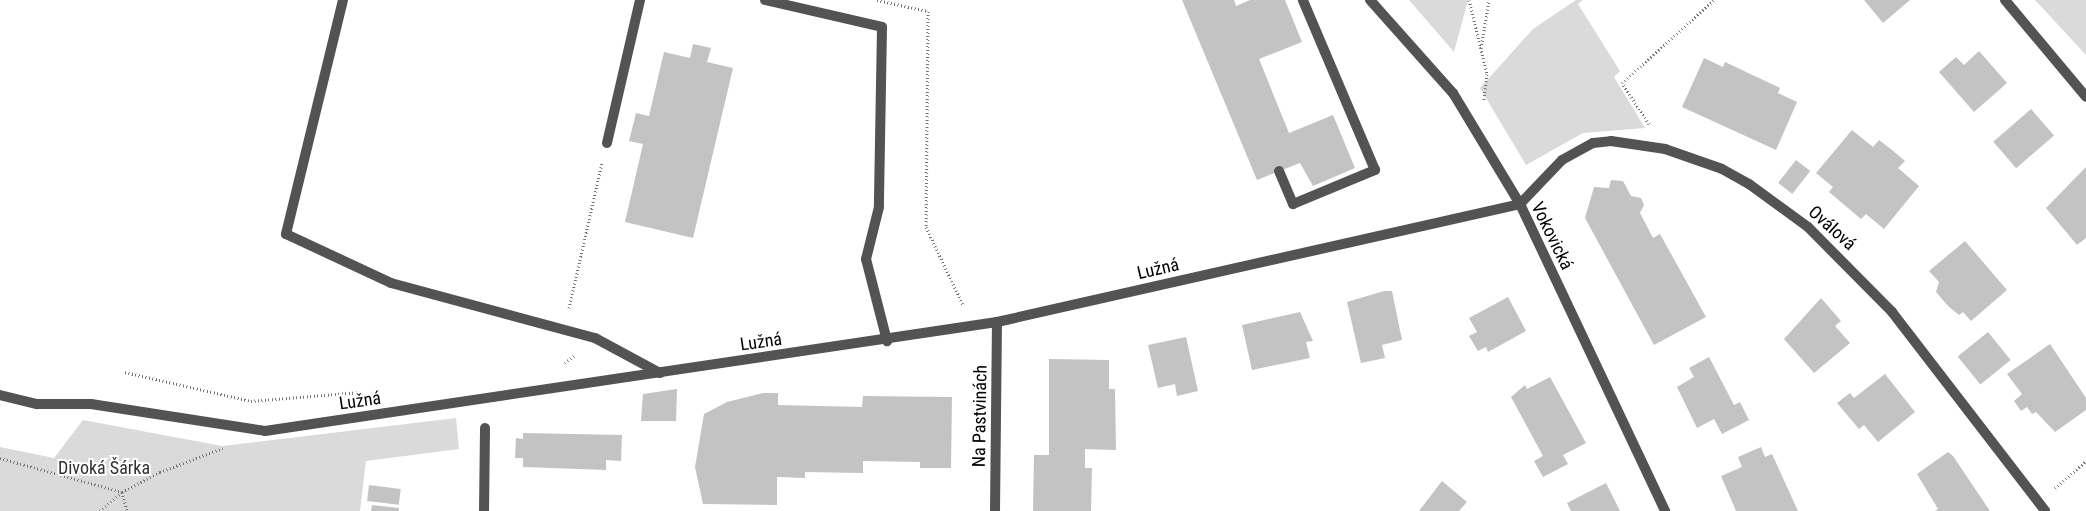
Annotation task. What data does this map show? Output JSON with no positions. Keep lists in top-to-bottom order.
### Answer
{
  "streets": {
    "street": [
      "Oválová",
      "Vokovická",
      "Lužná",
      "Na Pastvinách"
    ]
  },
  "crossings": [
    ["Oválová", "Vokovická"],
    ["Oválová", "Lužná"],
    ["Vokovická", "Lužná"],
    ["Lužná", "Na Pastvinách"]
  ],
  "parks": ["Divoká Šárka"]
}
